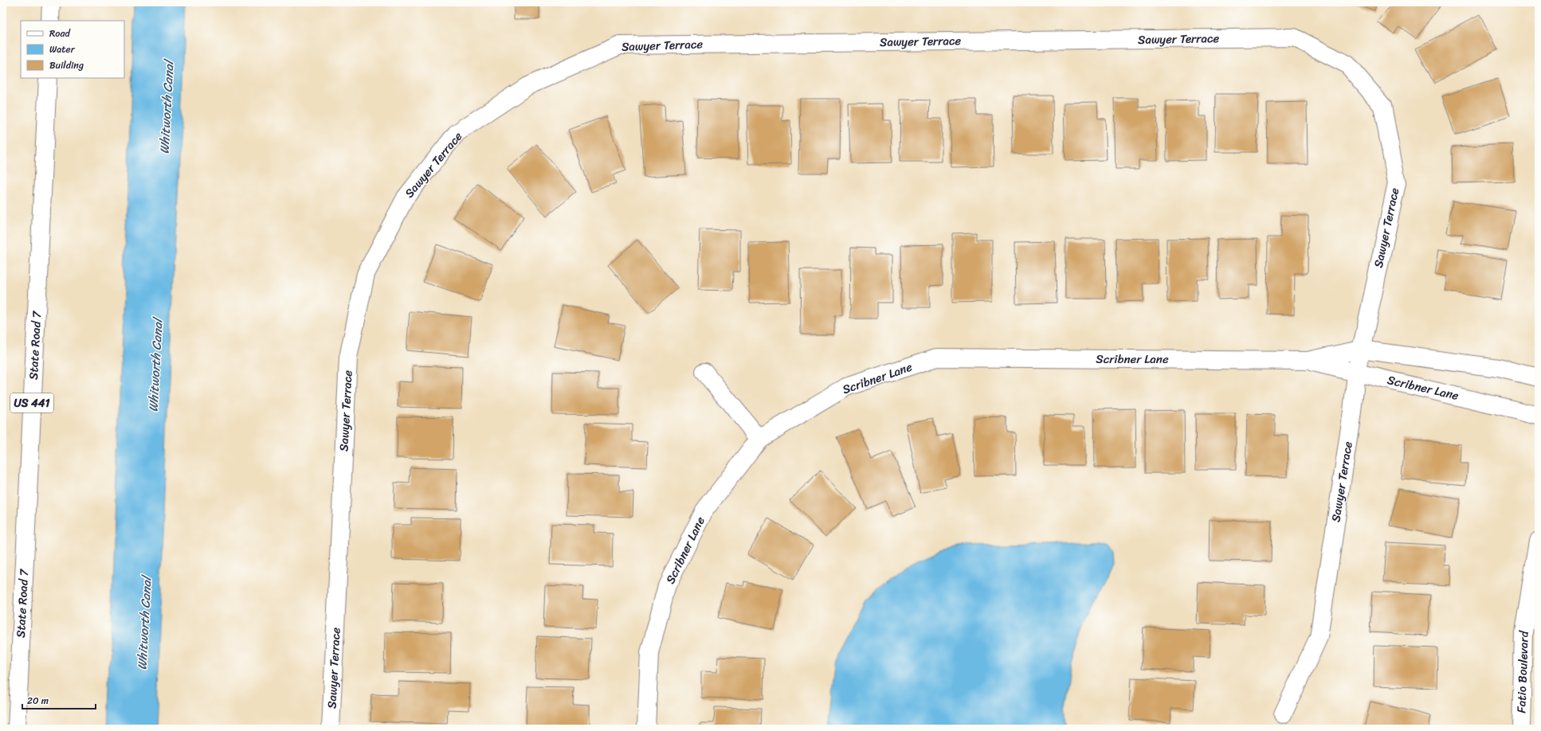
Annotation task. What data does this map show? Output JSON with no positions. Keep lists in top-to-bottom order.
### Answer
{
  "streets": {
    "street": [
      "Sawyer Terrace",
      "State Road 7",
      "Scribner Lane",
      "US 441",
      "Fatio Boulevard"
    ]
  },
  "crossings": [
    ["Sawyer Terrace", "Scribner Lane"]
  ],
  "water": ["Whitworth Canal"],
  "legend": ["Road", "Water", "Building"],
  "scale_bar": "20 m"
}
